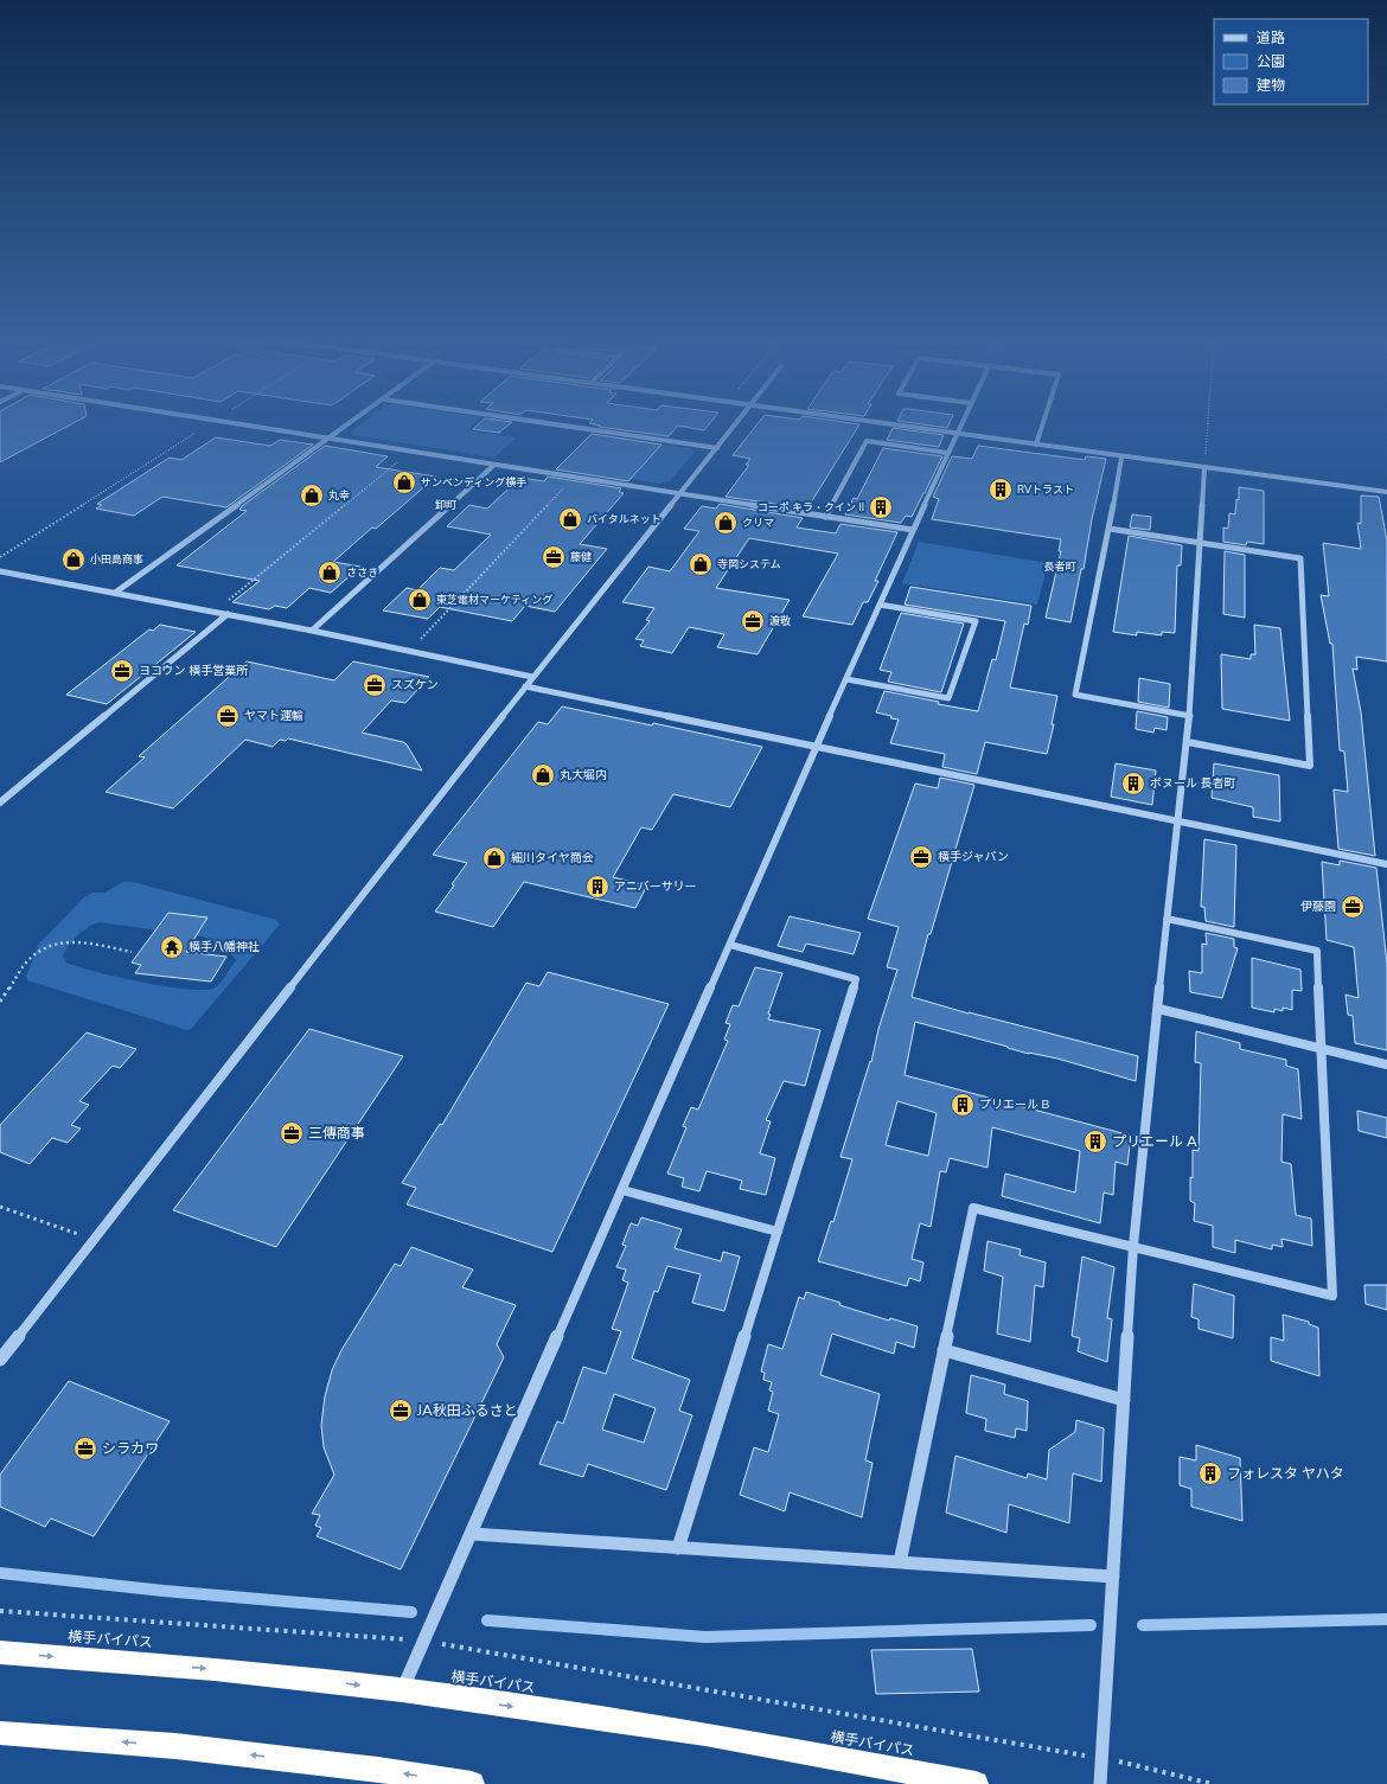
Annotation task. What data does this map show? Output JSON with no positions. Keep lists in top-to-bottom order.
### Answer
{
  "streets": {
    "highway": ["横手バイパス"]
  },
  "districts": ["卸町", "長者町"],
  "places": {
    "shop": [
      "サンベンディング横手",
      "丸幸",
      "バイタルネット",
      "クリマ",
      "小田島商事",
      "寺岡システム",
      "ささき",
      "東芝電材マーケティング",
      "丸大堀内",
      "細川タイヤ商会"
    ],
    "building": [
      "RVトラスト",
      "コーポ キラ・クイン II",
      "ボヌール 長者町",
      "アニバーサリー",
      "プリエール B",
      "プリエール A",
      "フォレスタ ヤハタ"
    ],
    "office": [
      "藤健",
      "渡敬",
      "ヨコウン 横手営業所",
      "スズケン",
      "ヤマト運輸",
      "横手ジャパン",
      "伊藤園",
      "三傳商事",
      "JA秋田ふるさと",
      "シラカワ"
    ],
    "temple": ["横手八幡神社"]
  },
  "legend": ["道路", "公園", "建物"]
}
